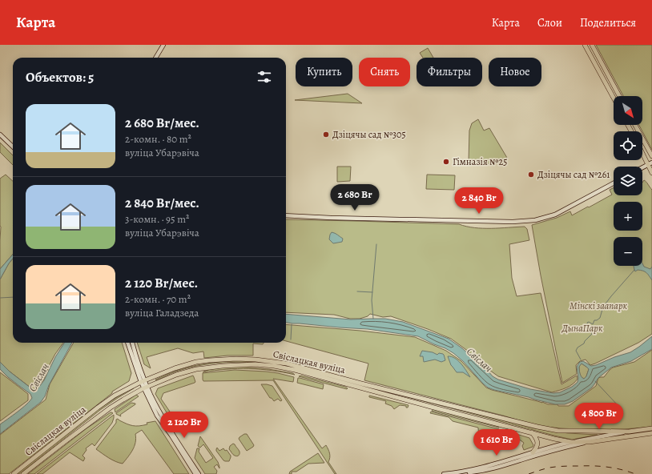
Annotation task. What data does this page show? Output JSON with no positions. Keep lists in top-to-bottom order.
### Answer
{
  "streets": {
    "main road": ["Свіслацкая вуліца"]
  },
  "water": ["Свіслач"],
  "parks": ["Мінскі заапарк", "ДынаПарк"],
  "places": ["Дзіцячы сад №305", "Гімназія №25", "Дзіцячы сад №261"],
  "north": "bottom right",
  "page": {
    "header": "Карта",
    "nav": ["Карта", "Слои", "Поделиться"],
    "chip": [
      "Купить",
      "Снять",
      "Фильтры",
      "Новое"
    ],
    "heading": "Объектов: 5",
    "map_buttons": ["+", "−"],
    "list": [
      {
        "name": "2 680 Br/мес.",
        "note": "2-комн. · 80 m² · вуліца Убарэвіча"
      },
      {
        "name": "2 840 Br/мес.",
        "note": "3-комн. · 95 m² · вуліца Убарэвіча"
      },
      {
        "name": "2 120 Br/мес.",
        "note": "2-комн. · 70 m² · вуліца Галадзеда"
      }
    ],
    "price": [
      "2 680 Br",
      "2 840 Br",
      "4 800 Br",
      "2 120 Br",
      "1 610 Br"
    ]
  }
}
